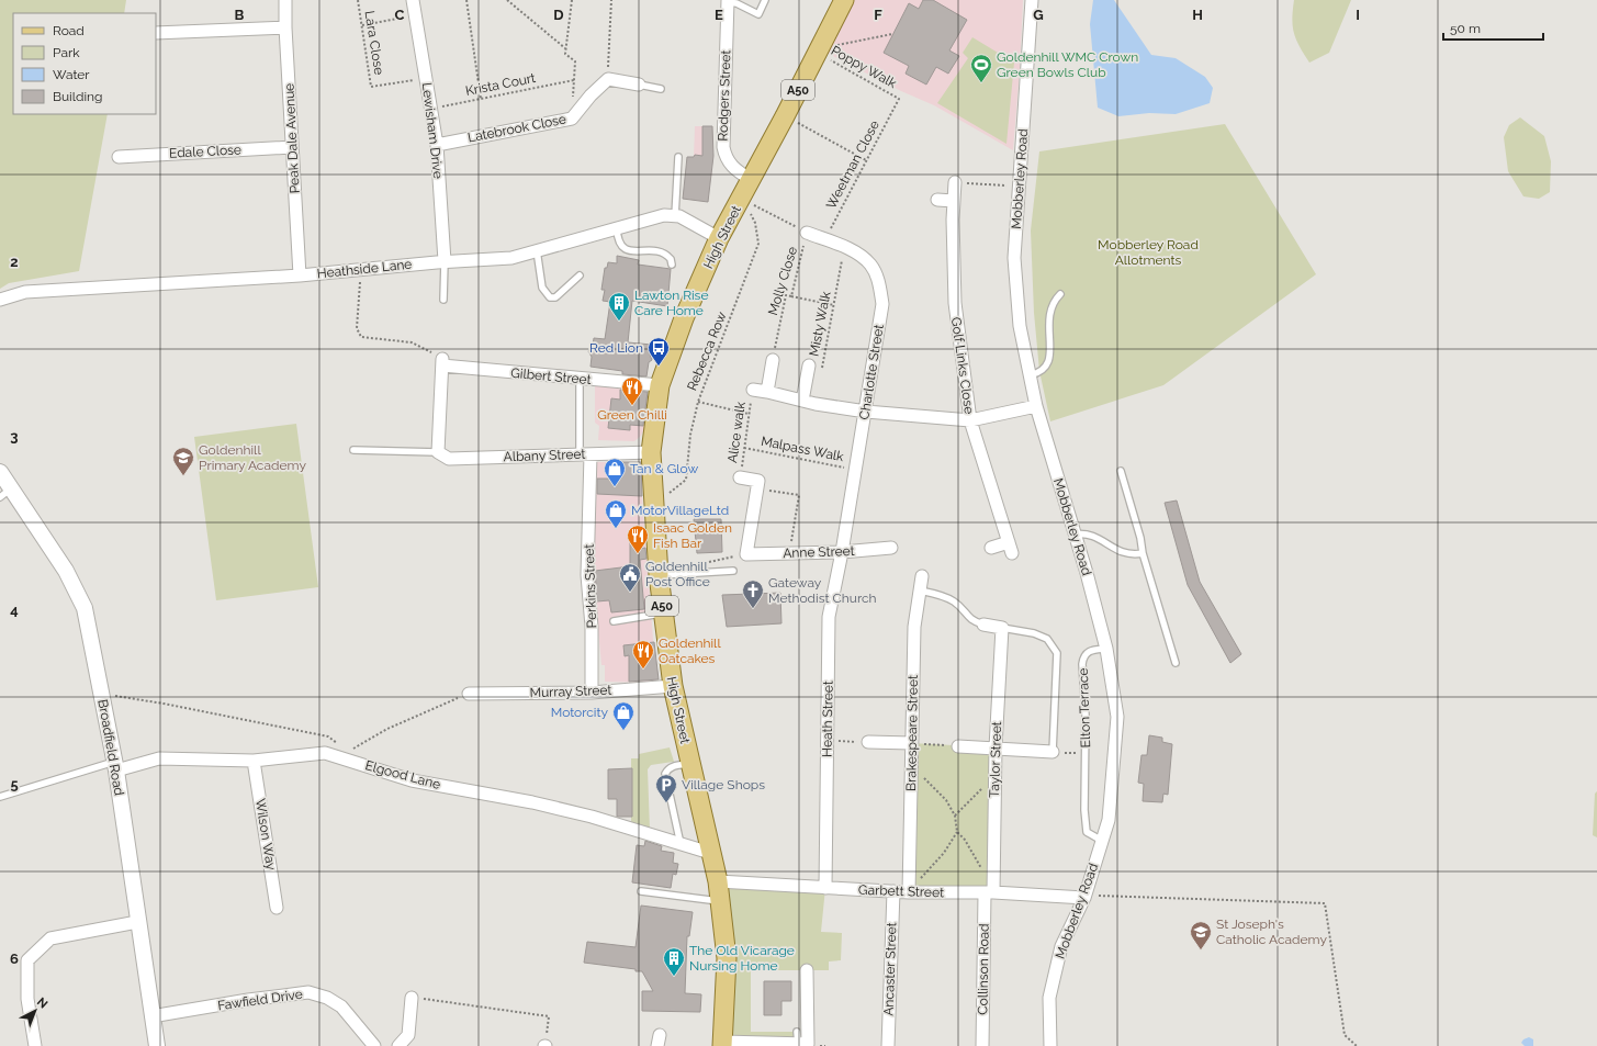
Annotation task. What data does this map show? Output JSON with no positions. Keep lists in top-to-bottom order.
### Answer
{
  "streets": {
    "main road": ["A50", "High Street"],
    "street": [
      "Rodgers Street",
      "Latebrook Close",
      "Lewisham Drive",
      "Peak Dale Avenue",
      "Edale Close",
      "Mobberley Road",
      "Heathside Lane",
      "Golf Links Close",
      "Charlotte Street",
      "Gilbert Street",
      "Albany Street",
      "Anne Street",
      "Perkins Street",
      "Murray Street",
      "Heath Street",
      "Brakespeare Street",
      "Broadfield Road",
      "Taylor Street",
      "Elgood Lane",
      "Wilson Way",
      "Garbett Street",
      "Ancaster Street",
      "Collinson Road",
      "Fawfield Drive"
    ],
    "lane": ["Elton Terrace"],
    "path": [
      "Lara Close",
      "Poppy Walk",
      "Krista Court",
      "Weetman Close",
      "Molly Close",
      "Misty Walk",
      "Rebecca Row",
      "Alice walk",
      "Malpass Walk"
    ]
  },
  "crossings": [
    ["Lara Close", "Lewisham Drive"],
    ["Poppy Walk", "A50"],
    ["Poppy Walk", "Weetman Close"],
    ["Krista Court", "Lewisham Drive"],
    ["A50", "Rodgers Street"],
    ["A50", "High Street"],
    ["Rodgers Street", "High Street"],
    ["Latebrook Close", "Lewisham Drive"],
    ["Lewisham Drive", "Heathside Lane"],
    ["Peak Dale Avenue", "Edale Close"],
    ["Peak Dale Avenue", "Heathside Lane"],
    ["Weetman Close", "Charlotte Street"],
    ["Mobberley Road", "Elton Terrace"],
    ["Mobberley Road", "Garbett Street"],
    ["High Street", "Heathside Lane"],
    ["High Street", "Rebecca Row"],
    ["High Street", "Gilbert Street"],
    ["High Street", "Albany Street"],
    ["High Street", "Murray Street"],
    ["High Street", "Elgood Lane"],
    ["High Street", "Garbett Street"],
    ["Molly Close", "Charlotte Street"],
    ["Misty Walk", "Charlotte Street"],
    ["Charlotte Street", "Malpass Walk"],
    ["Charlotte Street", "Anne Street"],
    ["Charlotte Street", "Heath Street"],
    ["Alice walk", "Malpass Walk"],
    ["Albany Street", "Perkins Street"],
    ["Anne Street", "Heath Street"],
    ["Perkins Street", "Murray Street"],
    ["Heath Street", "Garbett Street"],
    ["Brakespeare Street", "Garbett Street"],
    ["Broadfield Road", "Elgood Lane"],
    ["Broadfield Road", "Fawfield Drive"],
    ["Taylor Street", "Garbett Street"],
    ["Taylor Street", "Collinson Road"],
    ["Elgood Lane", "Wilson Way"],
    ["Garbett Street", "Ancaster Street"],
    ["Garbett Street", "Collinson Road"]
  ],
  "parks": ["Mobberley Road Allotments"],
  "places": {
    "sports": ["Goldenhill WMC Crown Green Bowls Club"],
    "building": ["Lawton Rise Care Home", "The Old Vicarage Nursing Home"],
    "bus stop": ["Red Lion"],
    "restaurant": ["Green Chilli", "Isaac Golden Fish Bar", "Goldenhill Oatcakes"],
    "school or university": ["Goldenhill Primary Academy", "St Joseph's Catholic Academy"],
    "shop": ["Tan & Glow", "MotorVillageLtd", "Motorcity"],
    "public building": ["Goldenhill Post Office"],
    "church": ["Gateway Methodist Church"],
    "parking": ["Village Shops"]
  },
  "legend": [
    "Road",
    "Park",
    "Water",
    "Building"
  ],
  "scale_bar": "50 m",
  "north": "top right",
  "grid": {
    "columns": [
      "B",
      "C",
      "D",
      "E",
      "F",
      "G",
      "H",
      "I"
    ],
    "rows": [
      "2",
      "3",
      "4",
      "5",
      "6"
    ]
  }
}
